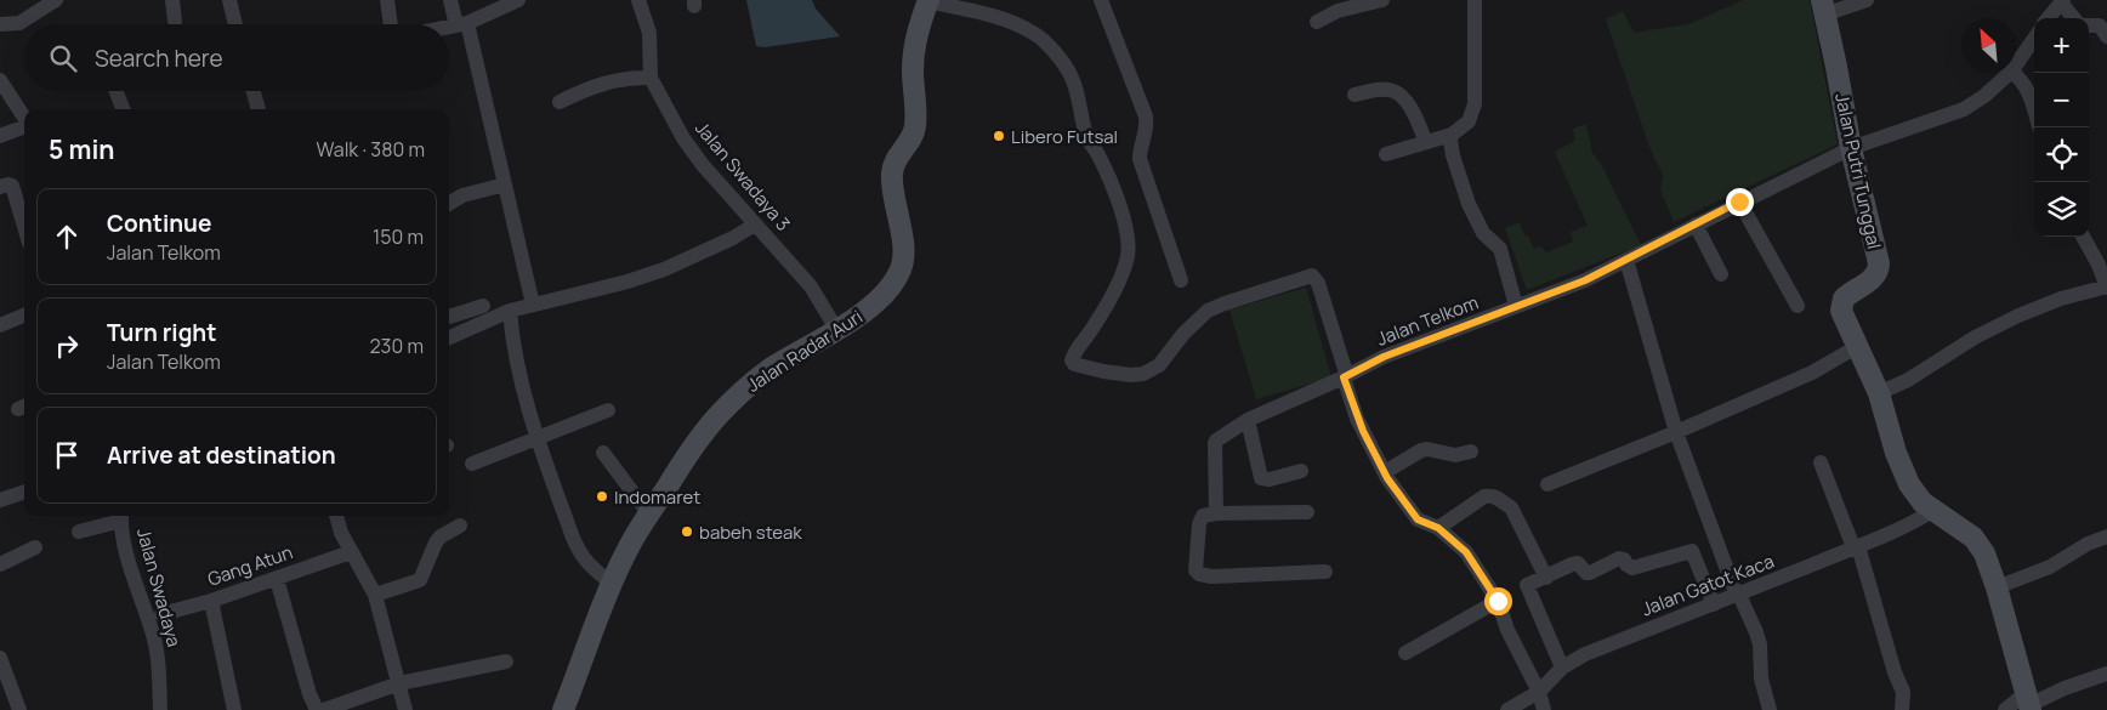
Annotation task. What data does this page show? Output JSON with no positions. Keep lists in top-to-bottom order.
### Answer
{
  "streets": {
    "main road": ["Jalan Putri Tunggal", "Jalan Radar Auri"],
    "street": [
      "Jalan Swadaya 3",
      "Jalan Telkom",
      "Gang Atun",
      "Jalan Gatot Kaca",
      "Jalan Swadaya"
    ]
  },
  "crossings": [
    ["Jalan Putri Tunggal", "Jalan Telkom"],
    ["Jalan Putri Tunggal", "Jalan Gatot Kaca"],
    ["Jalan Swadaya 3", "Jalan Radar Auri"]
  ],
  "places": ["Libero Futsal", "Indomaret", "babeh steak"],
  "north": "top left",
  "page": {
    "map_buttons": ["+", "−"],
    "search": "Search here",
    "heading": ["5 min", "Walk · 380 m"],
    "list": [
      ["Continue", "Jalan Telkom", "150 m"],
      ["Turn right", "Jalan Telkom", "230 m"],
      "Arrive at destination"
    ]
  }
}
